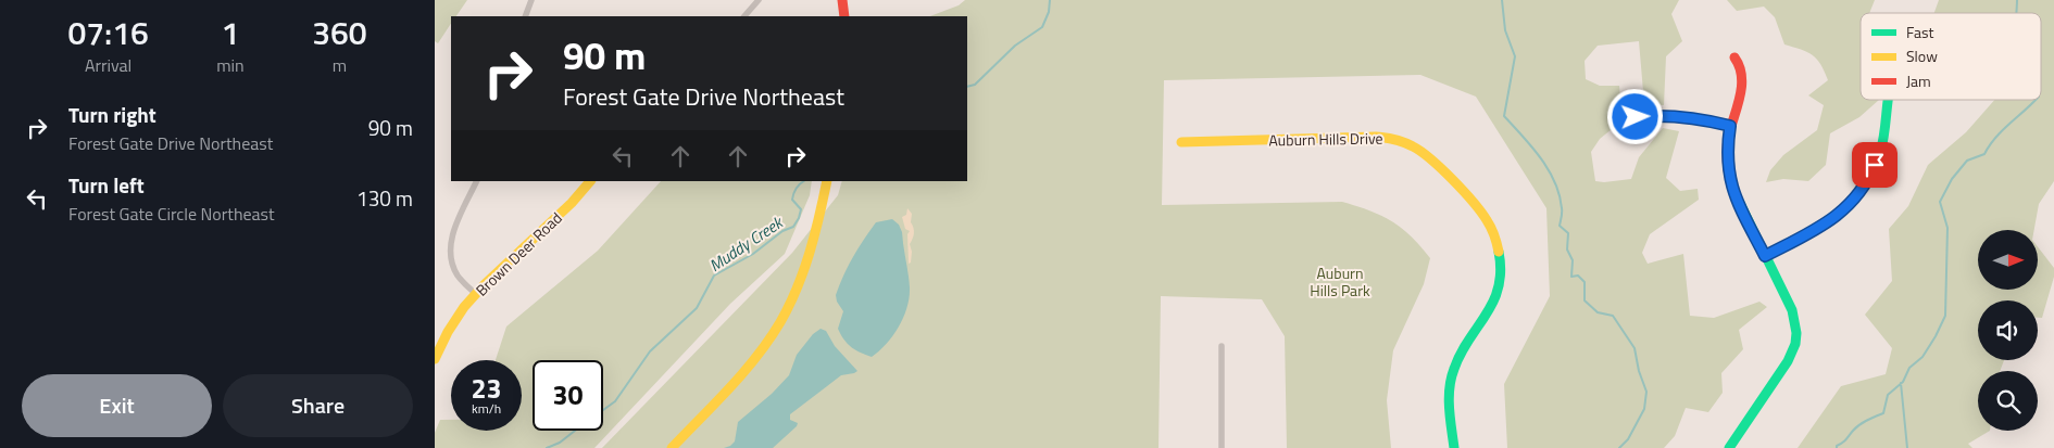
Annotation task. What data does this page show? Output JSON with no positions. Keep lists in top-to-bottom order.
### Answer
{
  "streets": {
    "street": ["Auburn Hills Drive", "Brown Deer Road"]
  },
  "water": ["Muddy Creek"],
  "parks": ["Auburn Hills Park"],
  "legend": ["Fast", "Slow", "Jam"],
  "north": "right",
  "page": {
    "eta": [
      "07:16",
      "Arrival",
      "1",
      "min",
      "360",
      "m"
    ],
    "turn": ["90 m", "Forest Gate Drive Northeast"],
    "list": [
      {
        "name": "Turn right",
        "note": "Forest Gate Drive Northeast",
        "value": "90 m"
      },
      {
        "name": "Turn left",
        "note": "Forest Gate Circle Northeast",
        "value": "130 m"
      }
    ],
    "speed": "23 km/h",
    "limit": "30",
    "buttons": ["Exit", "Share"]
  }
}
